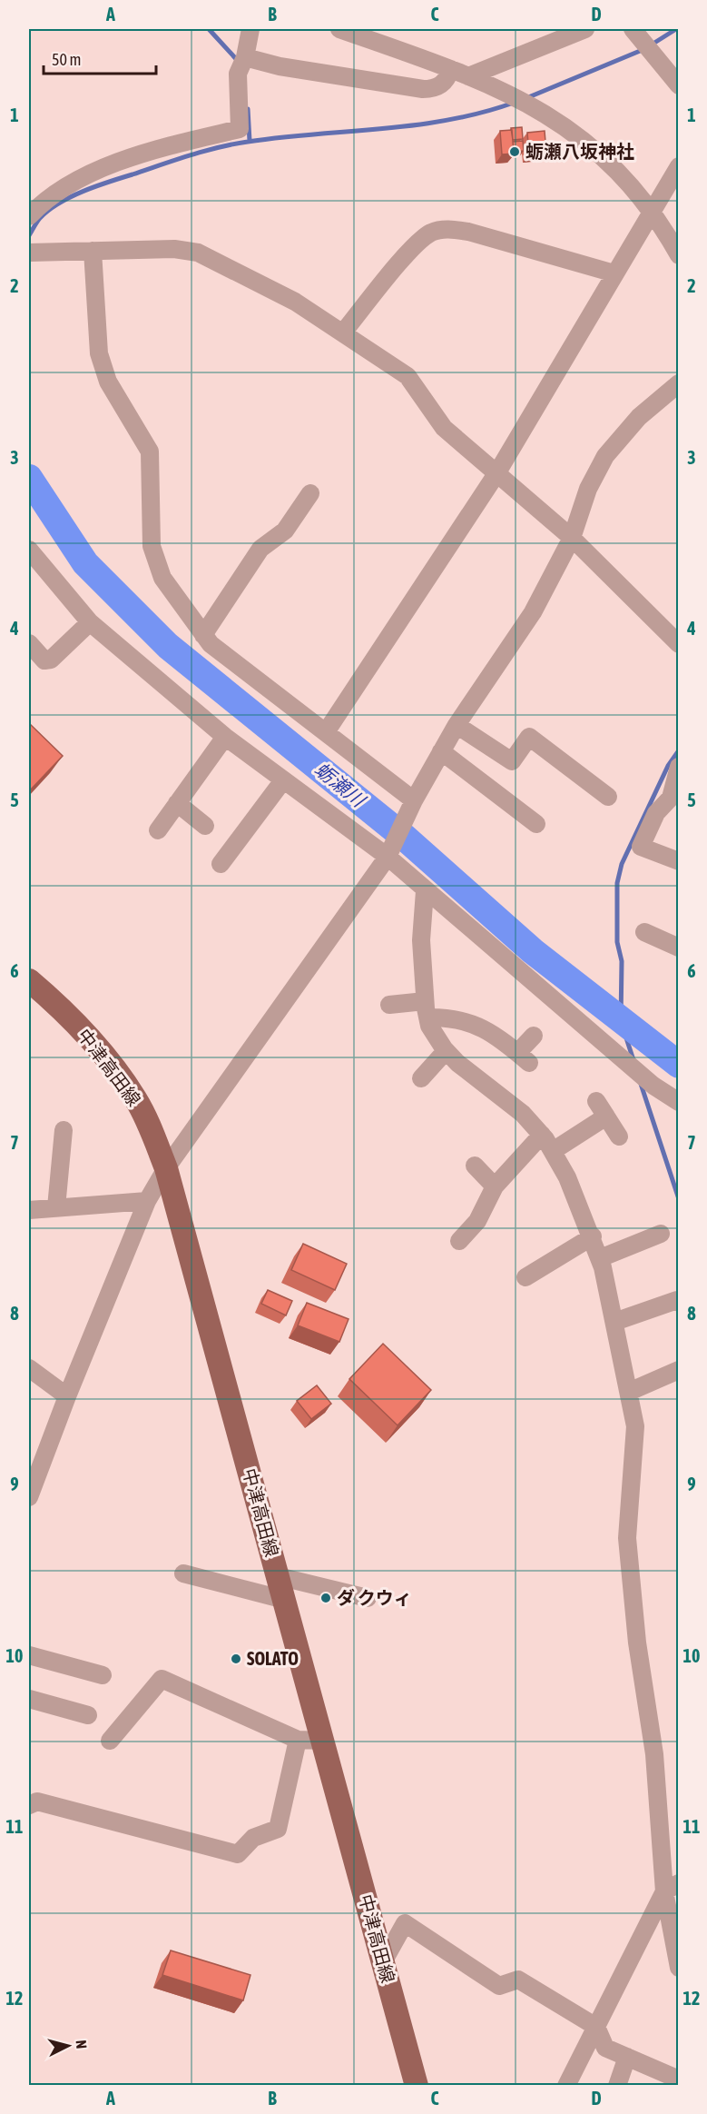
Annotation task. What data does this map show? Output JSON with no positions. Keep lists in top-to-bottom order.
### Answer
{
  "streets": {
    "main road": ["中津高田線"]
  },
  "water": ["蛎瀬川"],
  "places": ["蛎瀬八坂神社", "ダ クウィ", "SOLATO"],
  "scale_bar": "50 m",
  "north": "right",
  "grid": {
    "columns": [
      "A",
      "B",
      "C",
      "D"
    ],
    "rows": [
      "1",
      "2",
      "3",
      "4",
      "5",
      "6",
      "7",
      "8",
      "9",
      "10",
      "11",
      "12"
    ]
  }
}
